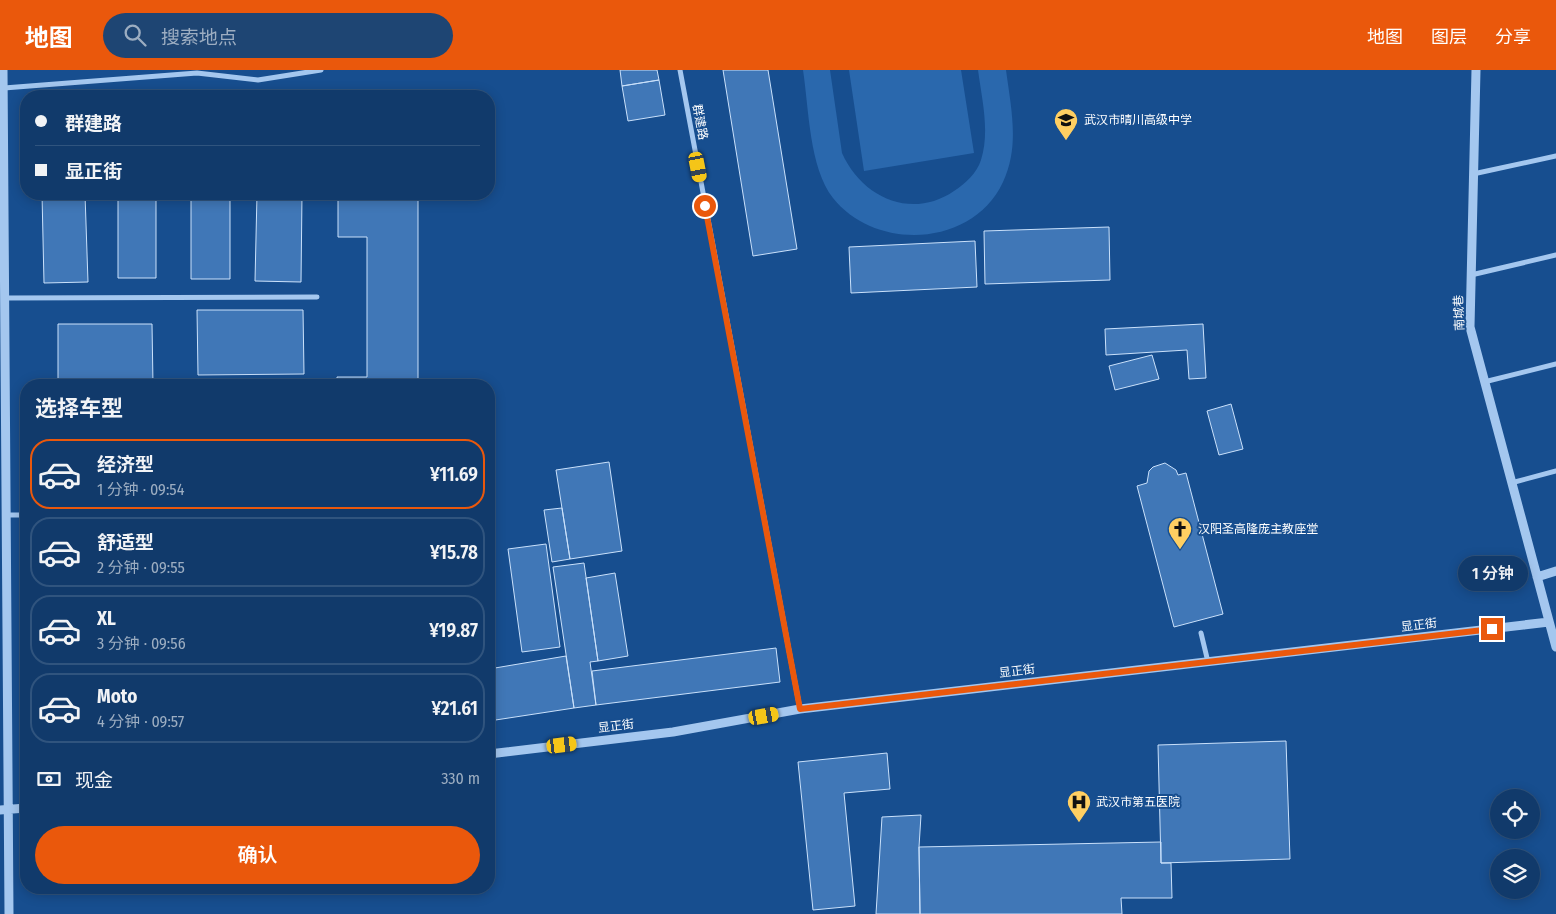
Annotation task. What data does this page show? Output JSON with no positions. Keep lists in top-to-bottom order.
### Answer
{
  "streets": {
    "street": ["群建路", "南城巷", "显正街"]
  },
  "crossings": [
    ["群建路", "显正街"],
    ["南城巷", "显正街"]
  ],
  "places": {
    "school or university": ["武汉市晴川高级中学"],
    "church": ["汉阳圣高隆庞主教座堂"],
    "hospital": ["武汉市第五医院"]
  },
  "page": {
    "header": "地图",
    "search": "搜索地点",
    "nav": ["地图", "图层", "分享"],
    "banner": ["群建路", "显正街"],
    "heading": "选择车型",
    "list": [
      {
        "name": "经济型",
        "note": "1 分钟 · 09:54",
        "value": "¥11.69"
      },
      {
        "name": "舒适型",
        "note": "2 分钟 · 09:55",
        "value": "¥15.78"
      },
      {
        "name": "XL",
        "note": "3 分钟 · 09:56",
        "value": "¥19.87"
      },
      {
        "name": "Moto",
        "note": "4 分钟 · 09:57",
        "value": "¥21.61"
      }
    ],
    "bubble": "1 分钟",
    "pay": ["现金", "330 m"],
    "buttons": "确认"
  }
}
